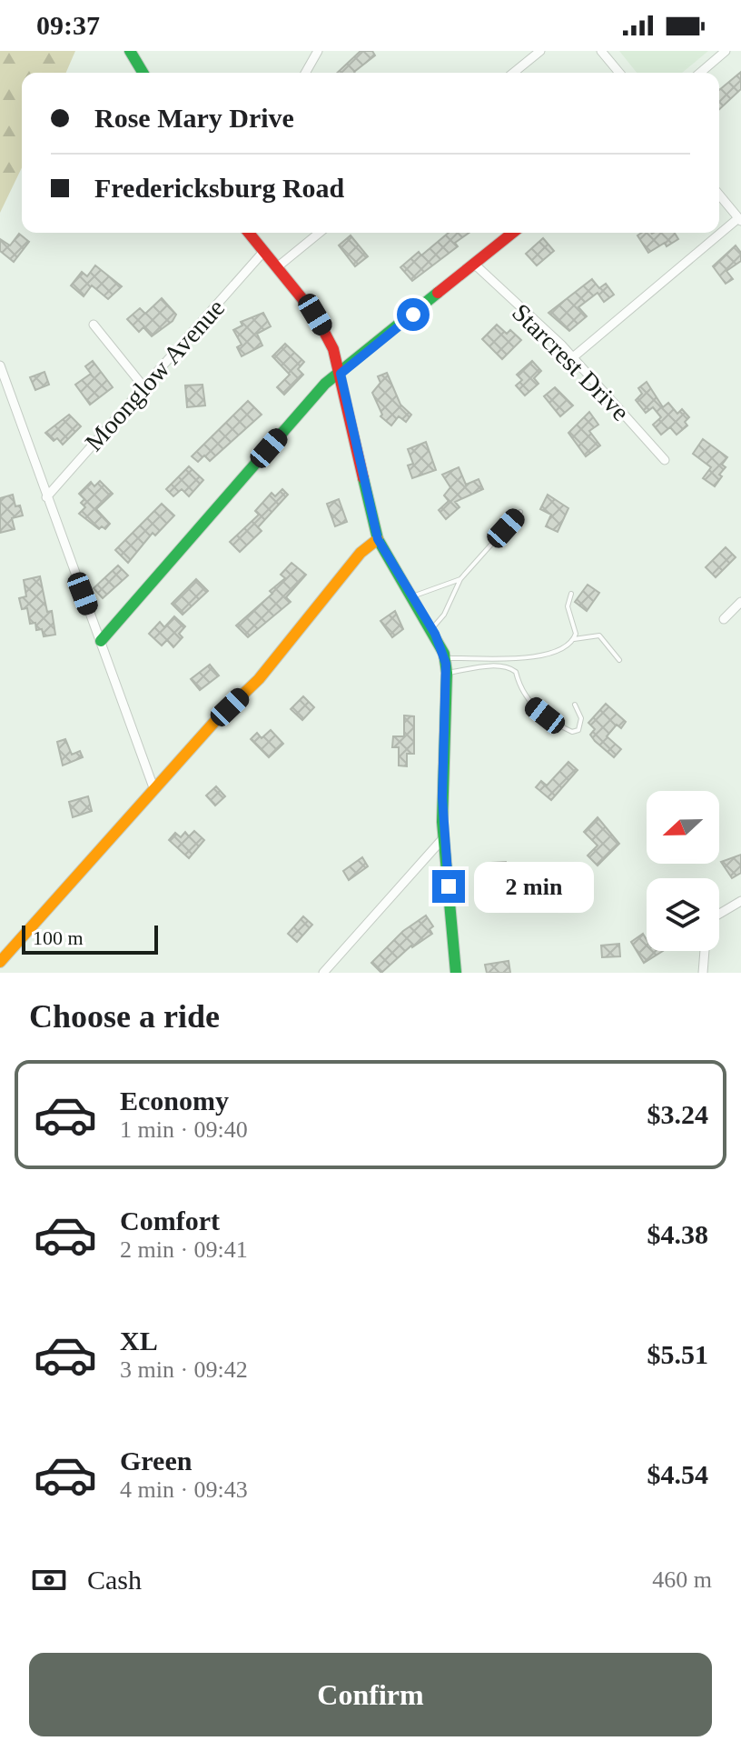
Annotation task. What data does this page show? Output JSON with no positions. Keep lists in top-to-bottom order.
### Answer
{
  "streets": {
    "street": ["Starcrest Drive", "Moonglow Avenue"]
  },
  "scale_bar": "100 m",
  "north": "left",
  "page": {
    "status": "09:37",
    "banner": ["Rose Mary Drive", "Fredericksburg Road"],
    "bubble": "2 min",
    "scale": "100 m",
    "heading": "Choose a ride",
    "list": [
      {
        "name": "Economy",
        "note": "1 min · 09:40",
        "value": "$3.24"
      },
      {
        "name": "Comfort",
        "note": "2 min · 09:41",
        "value": "$4.38"
      },
      {
        "name": "XL",
        "note": "3 min · 09:42",
        "value": "$5.51"
      },
      {
        "name": "Green",
        "note": "4 min · 09:43",
        "value": "$4.54"
      }
    ],
    "pay": ["Cash", "460 m"],
    "buttons": "Confirm"
  }
}
